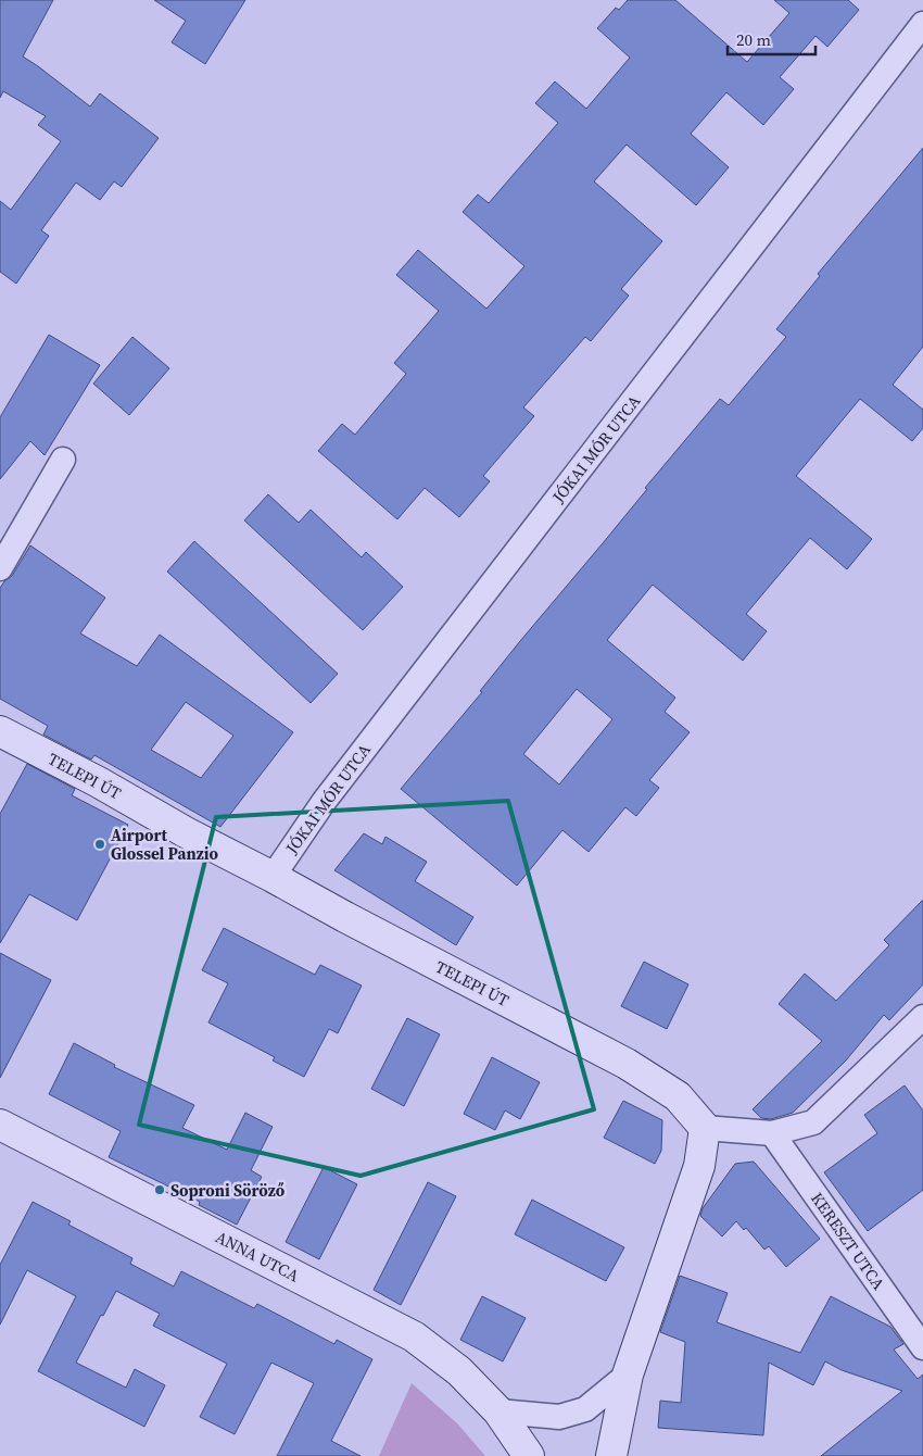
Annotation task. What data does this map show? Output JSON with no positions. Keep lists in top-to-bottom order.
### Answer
{
  "streets": {
    "main road": ["TELEPI ÚT", "ANNA UTCA"],
    "street": ["JÓKAI MÓR UTCA", "KERESZT UTCA"]
  },
  "crossings": [
    ["JÓKAI MÓR UTCA", "TELEPI ÚT"]
  ],
  "places": ["Airport Glossel Panzio", "Soproni Söröző"],
  "scale_bar": "20 m"
}
